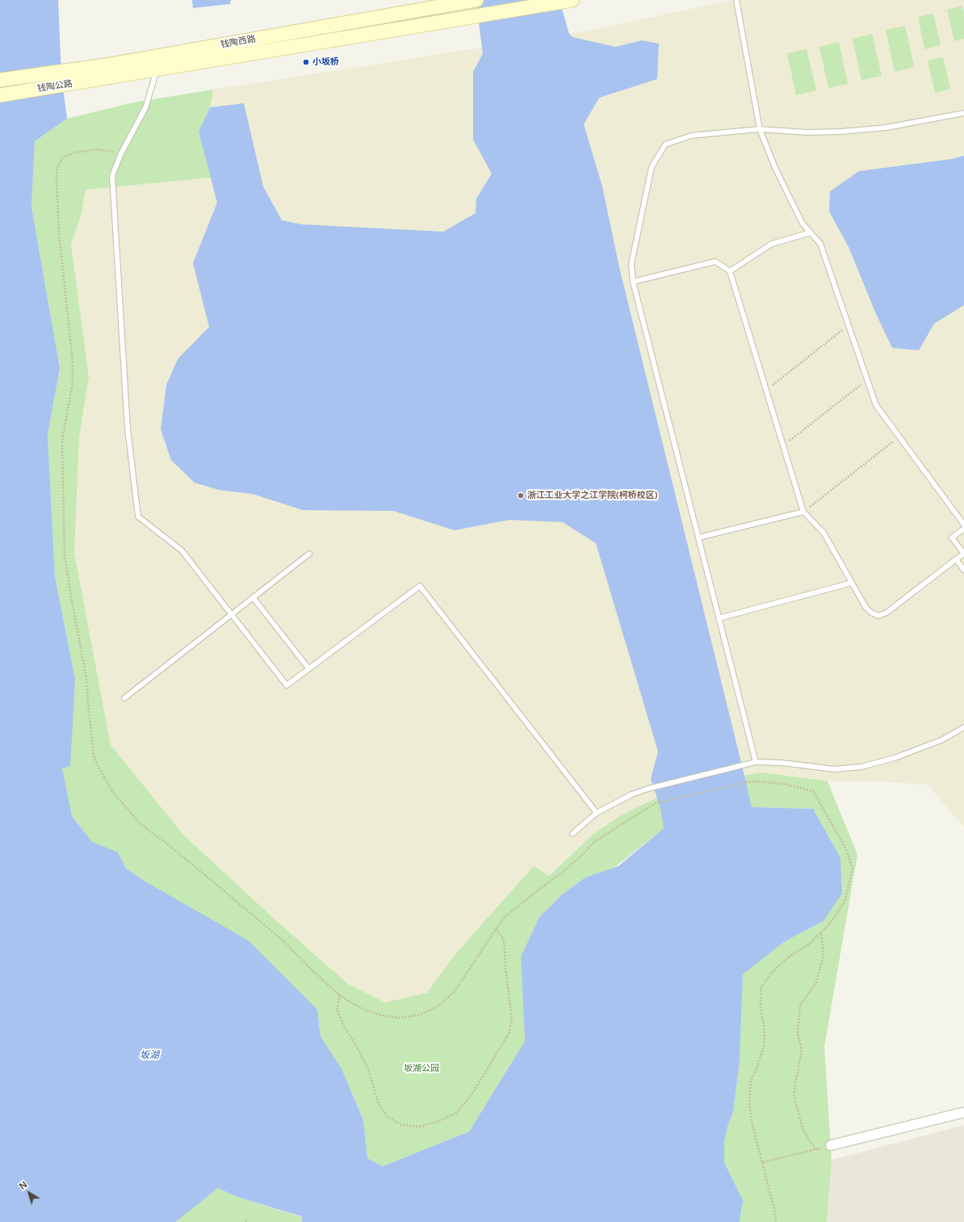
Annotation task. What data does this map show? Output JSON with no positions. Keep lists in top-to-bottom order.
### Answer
{
  "streets": {
    "street": ["钱陶西路", "钱陶公路"]
  },
  "crossings": [
    ["钱陶西路", "钱陶公路"]
  ],
  "water": ["坂湖"],
  "parks": ["坂湖公园"],
  "places": ["小坂桥", "浙江工业大学之江学院(柯桥校区)"],
  "north": "top left"
}
